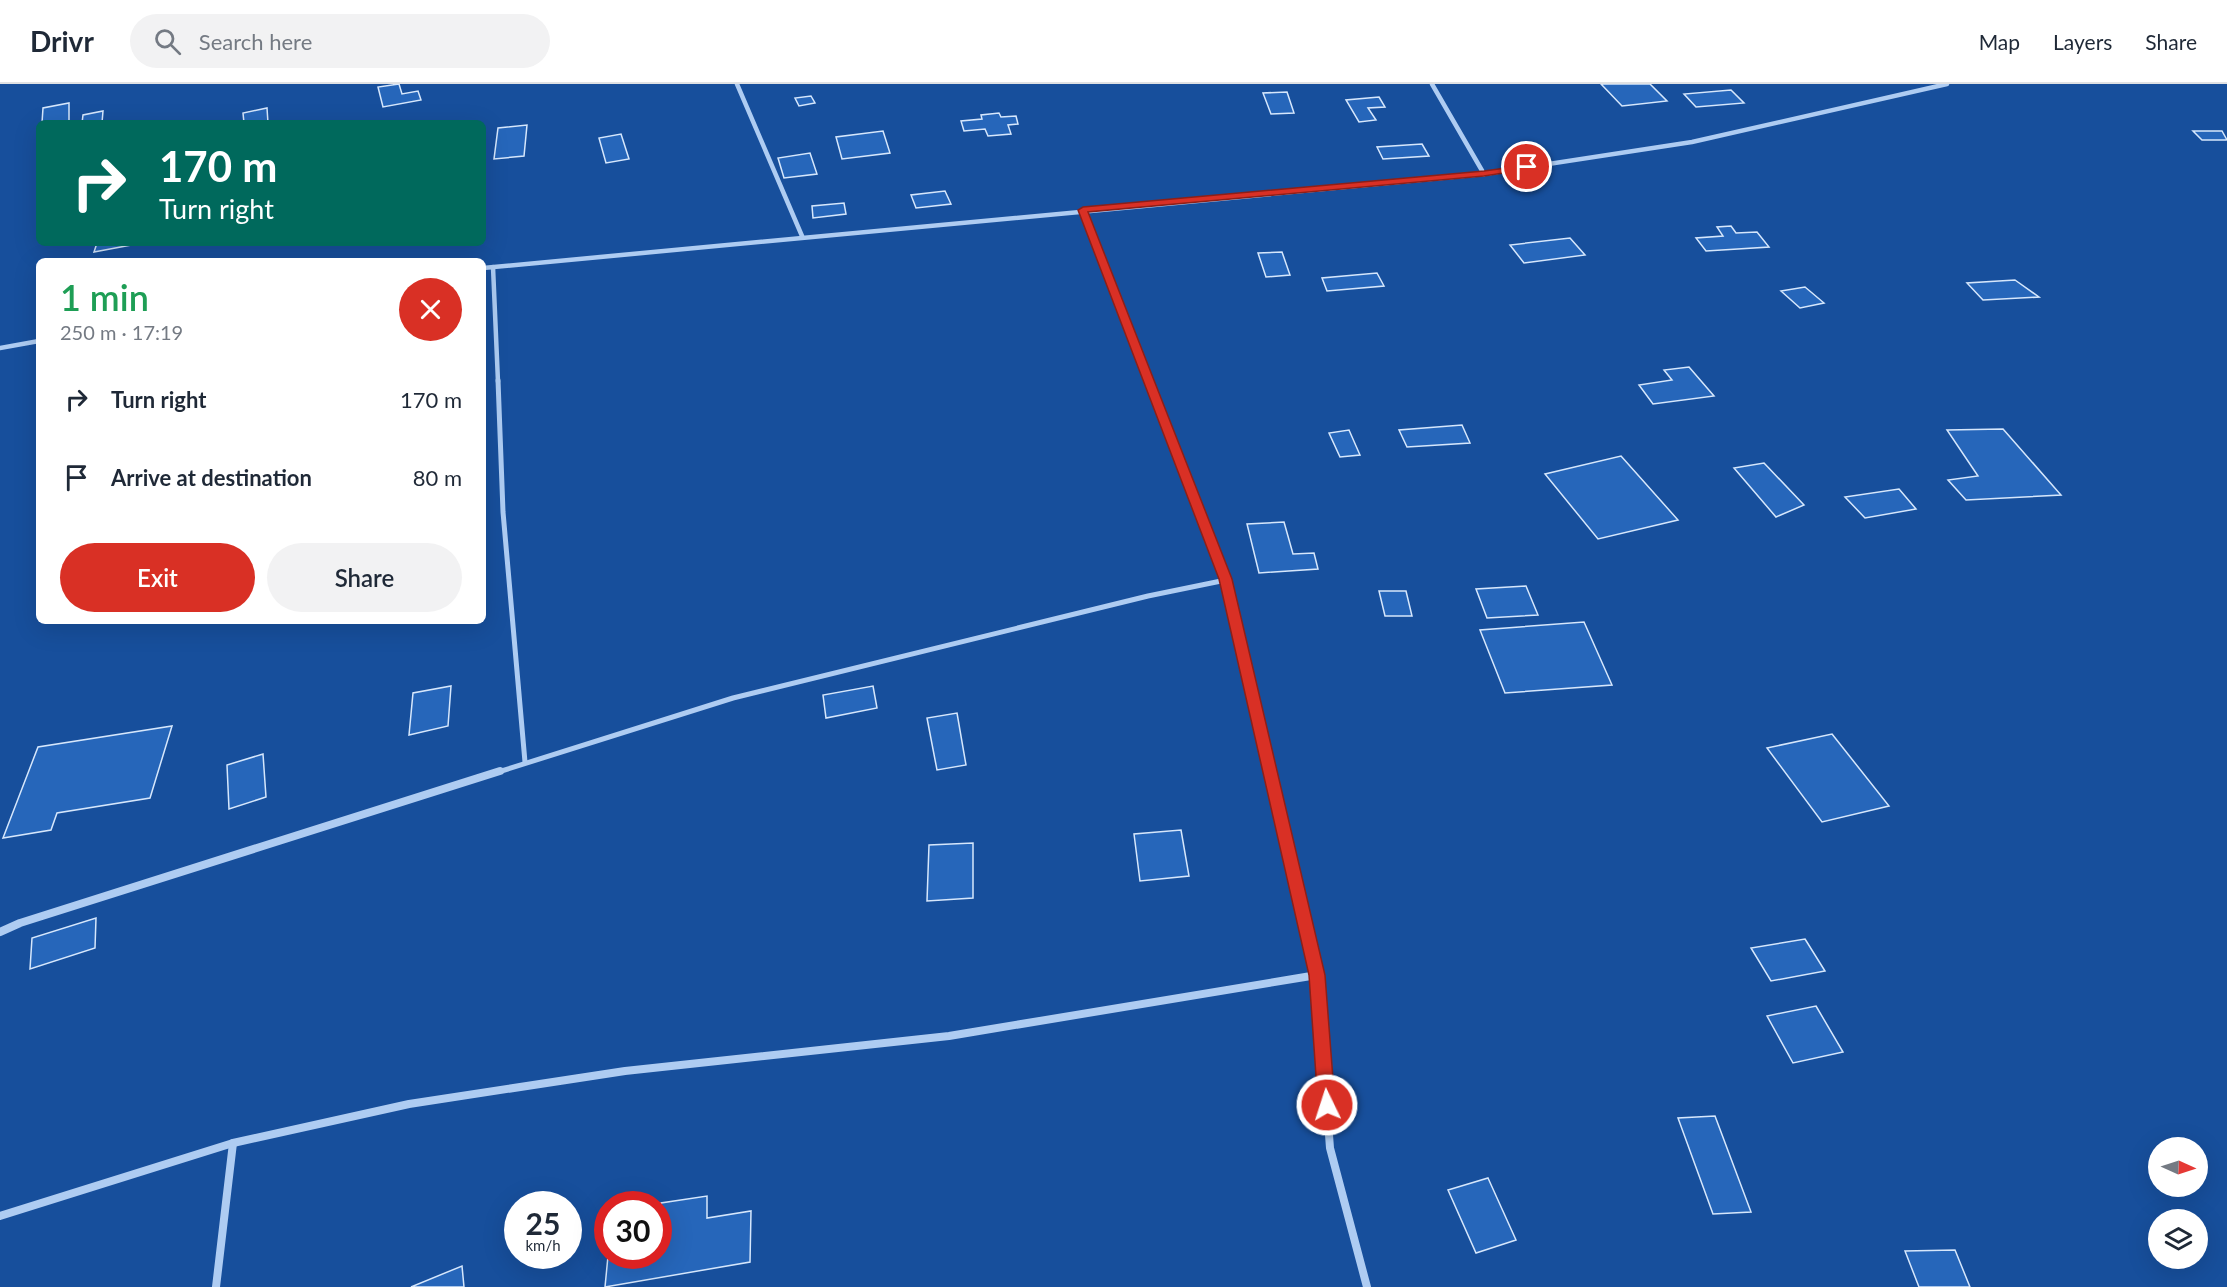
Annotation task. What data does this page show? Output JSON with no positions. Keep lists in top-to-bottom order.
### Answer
{
  "north": "right",
  "page": {
    "header": "Drivr",
    "search": "Search here",
    "nav": ["Map", "Layers", "Share"],
    "turn": ["170 m", "Turn right"],
    "heading": ["1 min", "250 m · 17:19"],
    "list": [
      {
        "name": "Turn right",
        "value": "170 m"
      },
      {
        "name": "Arrive at destination",
        "value": "80 m"
      }
    ],
    "buttons": ["Exit", "Share"],
    "speed": "25 km/h",
    "limit": "30"
  }
}
